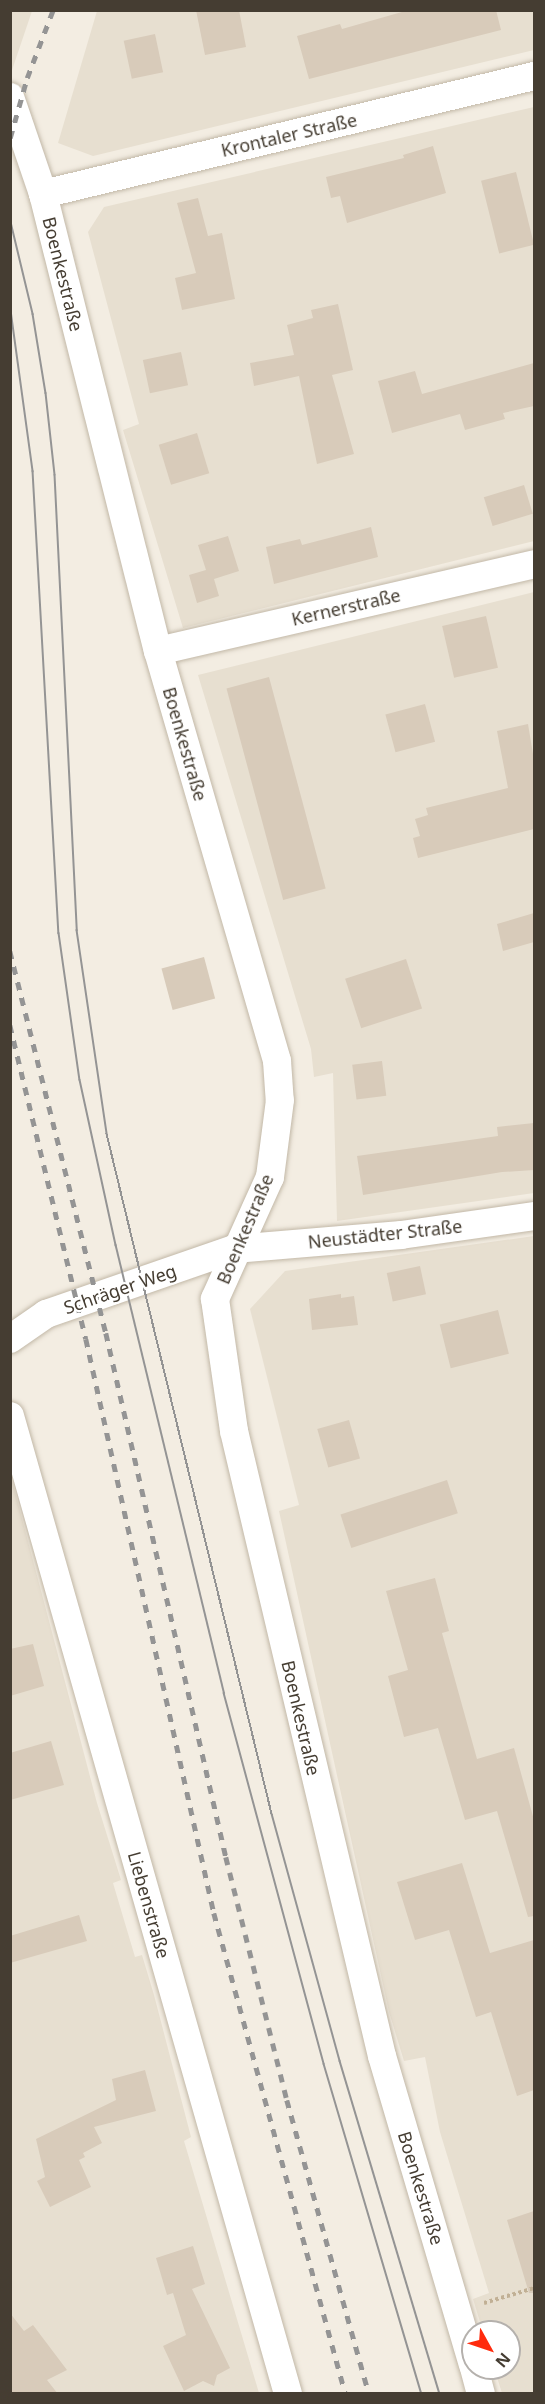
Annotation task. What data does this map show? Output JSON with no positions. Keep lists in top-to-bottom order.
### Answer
{
  "streets": {
    "street": [
      "Krontaler Straße",
      "Boenkestraße",
      "Kernerstraße",
      "Neustädter Straße",
      "Schräger Weg",
      "Liebenstraße"
    ]
  },
  "crossings": [
    ["Krontaler Straße", "Boenkestraße"],
    ["Boenkestraße", "Kernerstraße"],
    ["Boenkestraße", "Neustädter Straße"],
    ["Boenkestraße", "Schräger Weg"],
    ["Neustädter Straße", "Schräger Weg"]
  ],
  "north": "bottom right"
}
